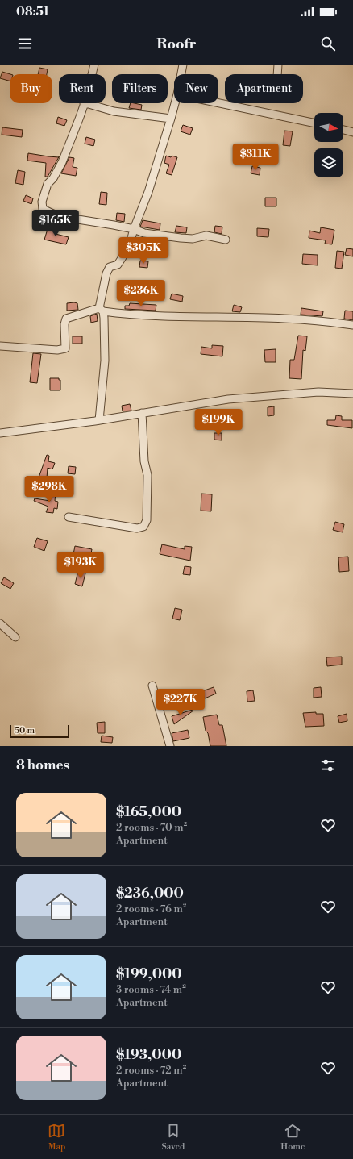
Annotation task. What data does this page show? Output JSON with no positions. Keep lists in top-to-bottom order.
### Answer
{
  "scale_bar": "50 m",
  "north": "right",
  "page": {
    "status": "08:51",
    "header": "Roofr",
    "chip": [
      "Buy",
      "Rent",
      "Filters",
      "New",
      "Apartment"
    ],
    "price": [
      "$311K",
      "$165K",
      "$305K",
      "$236K",
      "$199K",
      "$298K",
      "$193K",
      "$227K"
    ],
    "scale": "50 m",
    "heading": "8 homes",
    "list": [
      {
        "name": "$165,000",
        "note": "2 rooms · 70 m² · Apartment"
      },
      {
        "name": "$236,000",
        "note": "2 rooms · 76 m² · Apartment"
      },
      {
        "name": "$199,000",
        "note": "3 rooms · 74 m² · Apartment"
      },
      {
        "name": "$193,000",
        "note": "2 rooms · 72 m² · Apartment"
      }
    ],
    "tabs": ["Map", "Saved", "Home"]
  }
}
